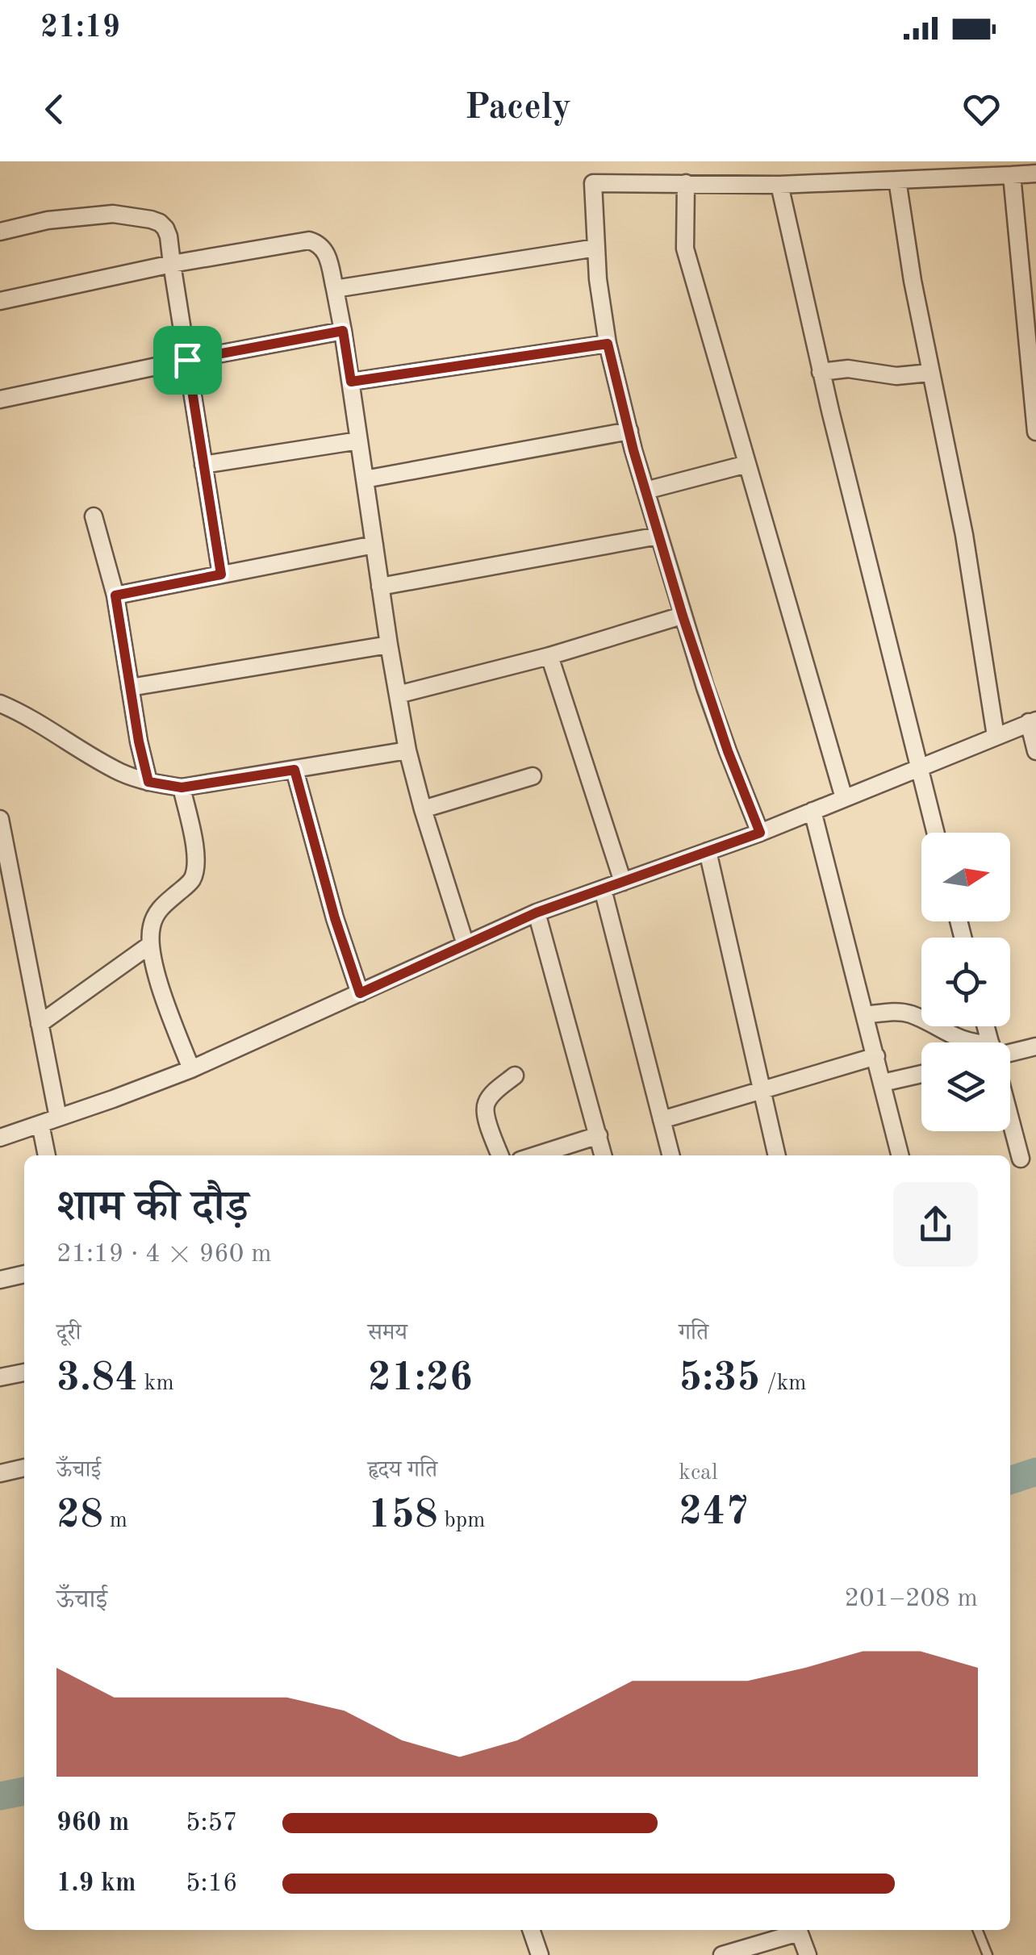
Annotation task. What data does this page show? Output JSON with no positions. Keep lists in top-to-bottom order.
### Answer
{
  "north": "right",
  "page": {
    "status": "21:19",
    "header": "Pacely",
    "heading": ["शाम की दौड़", "21:19 · 4 × 960 m"],
    "stats": [
      ["दूरी", "3.84 km"],
      ["समय", "21:26"],
      ["गति", "5:35 /km"],
      ["ऊँचाई", "28 m"],
      ["हृदय गति", "158 bpm"],
      ["kcal", "247"]
    ],
    "chart": ["ऊँचाई", "201–208 m"],
    "list": [
      {
        "name": "960 m",
        "note": "5:57"
      },
      {
        "name": "1.9 km",
        "note": "5:16"
      }
    ]
  }
}
